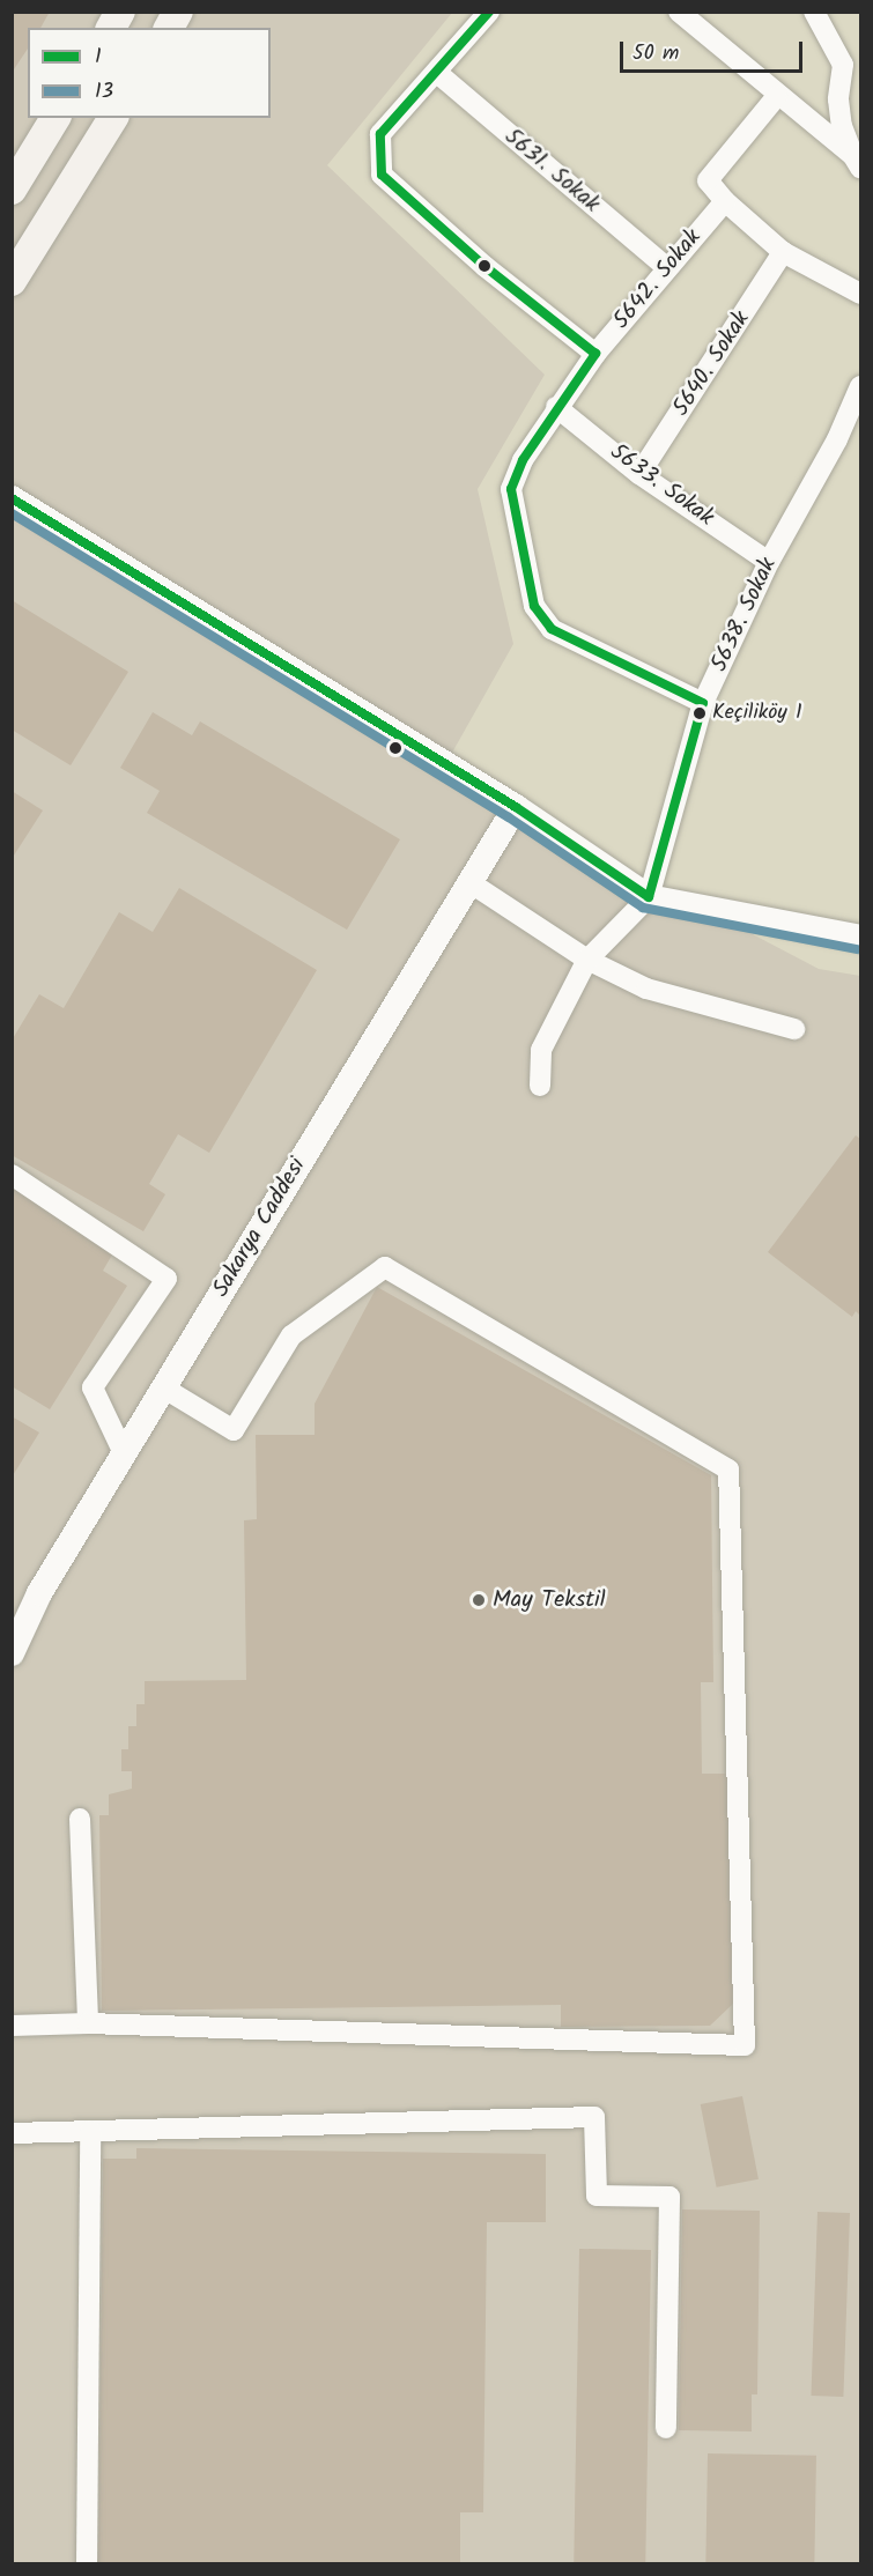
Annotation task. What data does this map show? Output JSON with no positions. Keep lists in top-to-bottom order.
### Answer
{
  "streets": {
    "street": [
      "5631. Sokak",
      "5642. Sokak",
      "5640. Sokak",
      "5633. Sokak",
      "5638. Sokak",
      "Sakarya Caddesi"
    ]
  },
  "crossings": [
    ["5631. Sokak", "5642. Sokak"],
    ["5642. Sokak", "5633. Sokak"],
    ["5642. Sokak", "5638. Sokak"],
    ["5640. Sokak", "5633. Sokak"],
    ["5633. Sokak", "5638. Sokak"]
  ],
  "places": ["Keçiliköy 1", "May Tekstil"],
  "lines": ["transit line 1", "transit line 13"],
  "legend": ["1", "13"],
  "scale_bar": "50 m"
}
